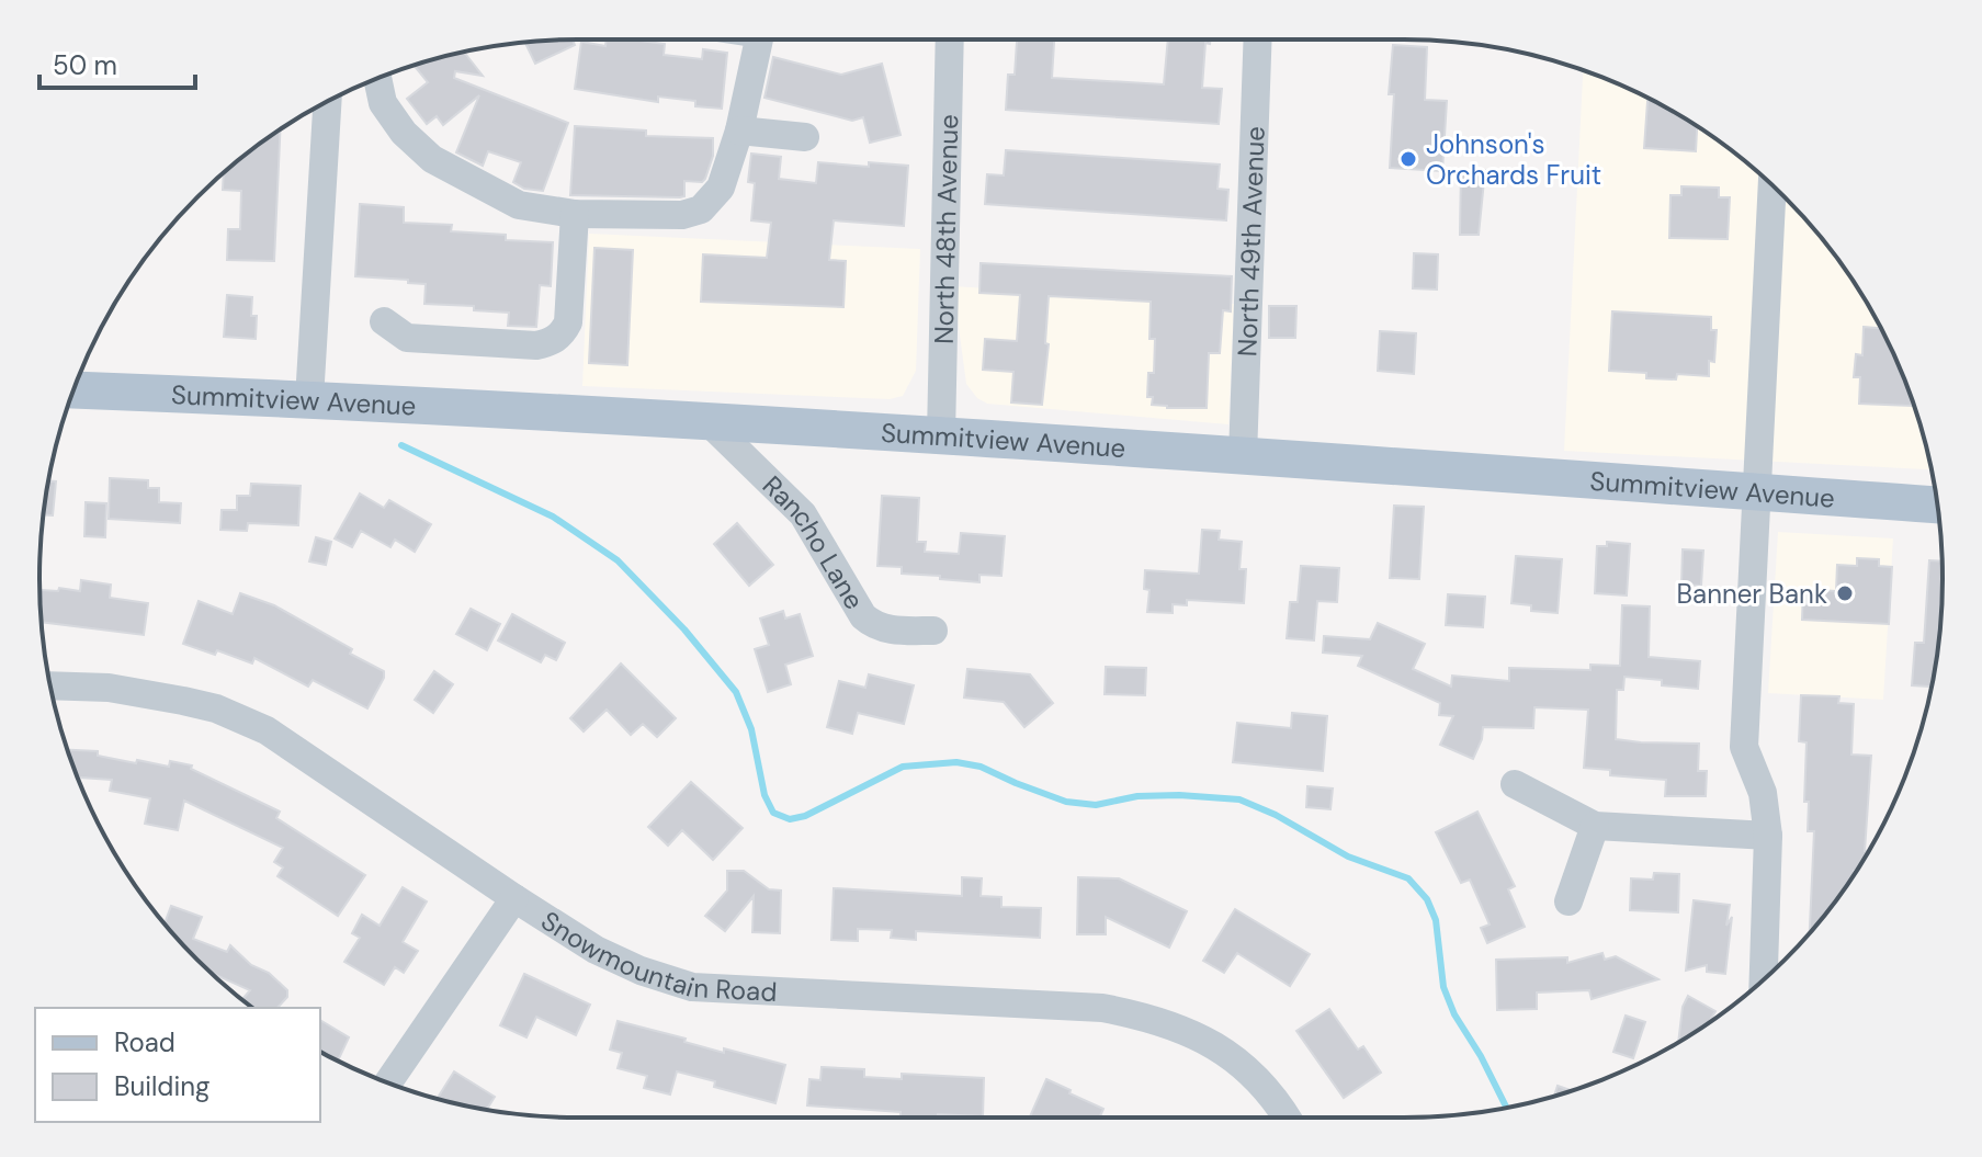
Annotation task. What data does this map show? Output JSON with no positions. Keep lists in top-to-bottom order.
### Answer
{
  "streets": {
    "main road": ["Summitview Avenue"],
    "street": [
      "North 48th Avenue",
      "North 49th Avenue",
      "Rancho Lane",
      "Snowmountain Road"
    ]
  },
  "crossings": [
    ["North 48th Avenue", "Summitview Avenue"],
    ["North 49th Avenue", "Summitview Avenue"],
    ["Summitview Avenue", "Rancho Lane"]
  ],
  "places": ["Johnson's Orchards Fruit", "Banner Bank"],
  "legend": ["Road", "Building"],
  "scale_bar": "50 m"
}
